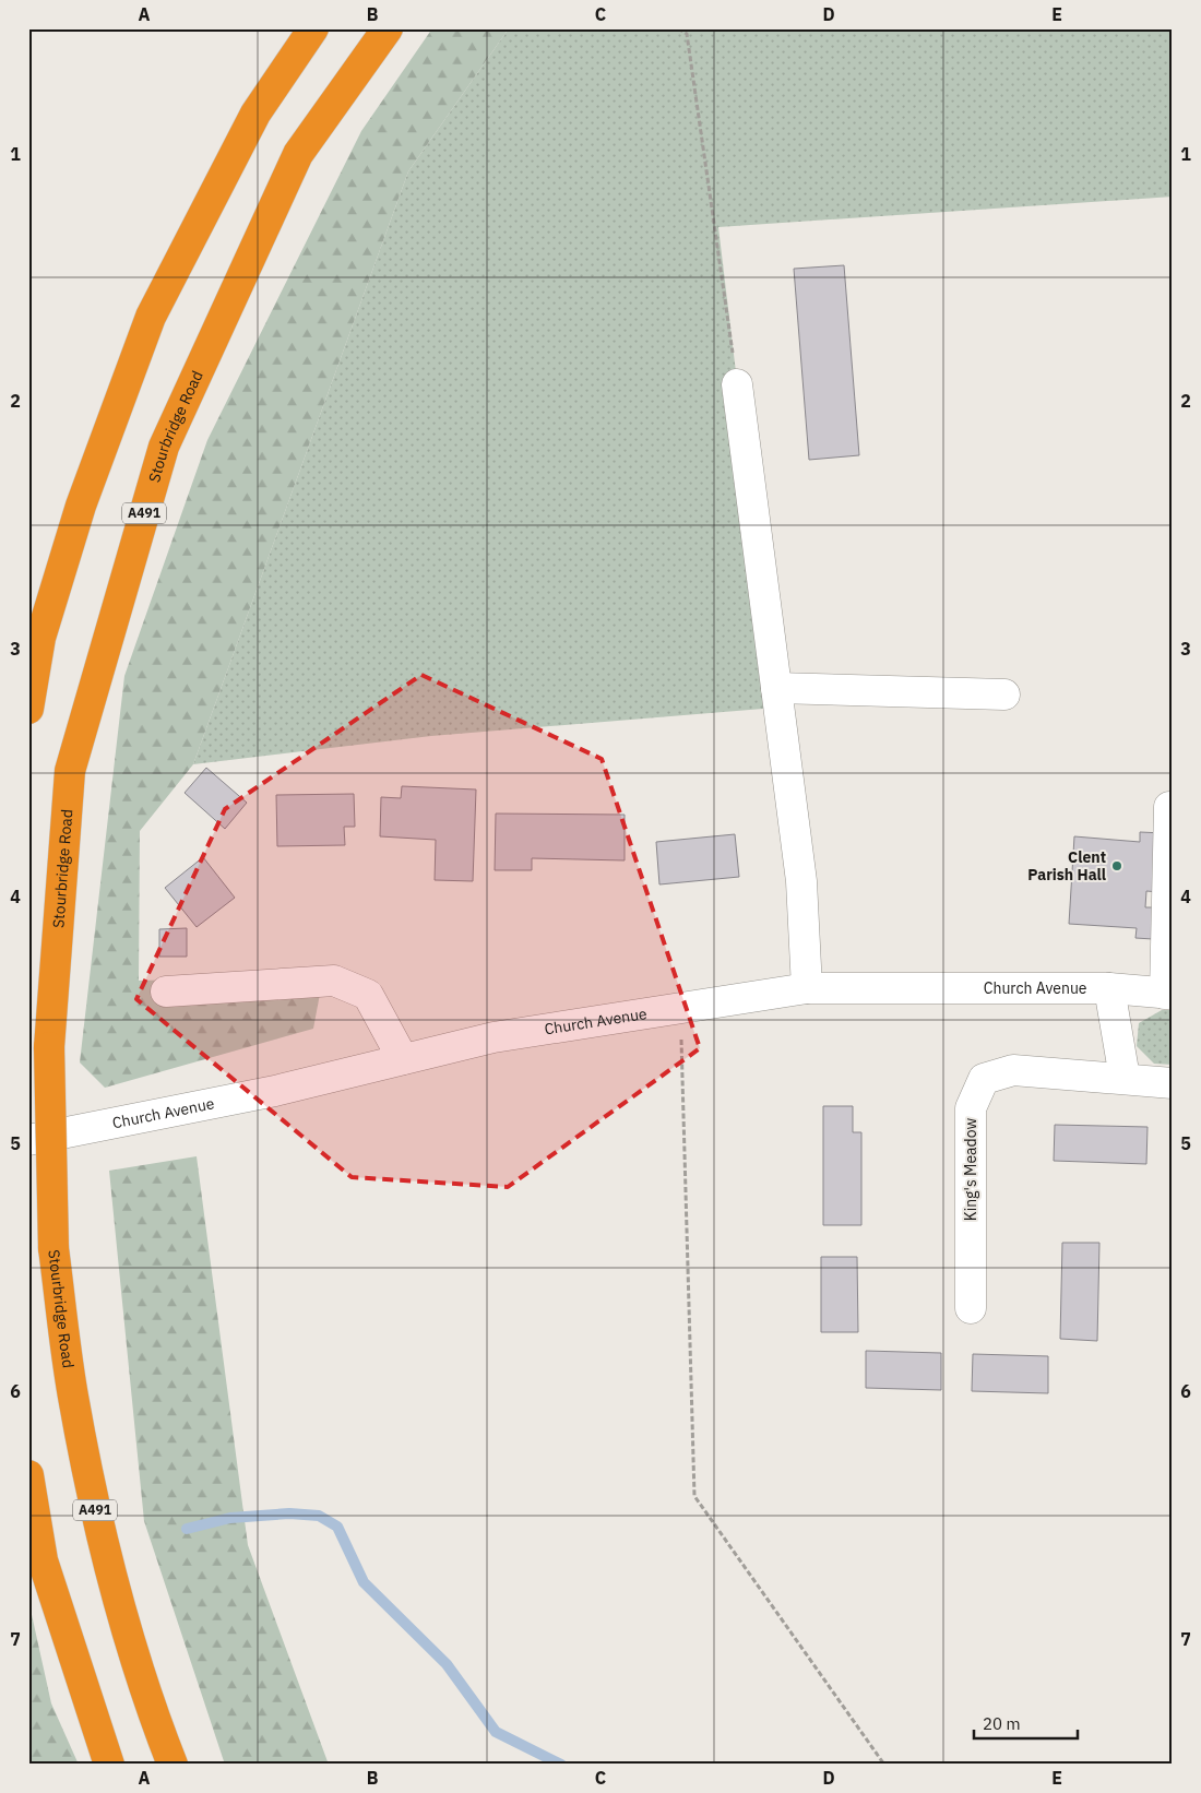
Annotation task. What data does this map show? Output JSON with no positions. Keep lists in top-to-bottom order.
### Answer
{
  "streets": {
    "highway": ["Stourbridge Road", "A491"],
    "street": ["Church Avenue", "King's Meadow"]
  },
  "places": ["Clent Parish Hall"],
  "scale_bar": "20 m",
  "grid": {
    "columns": [
      "A",
      "B",
      "C",
      "D",
      "E"
    ],
    "rows": [
      "1",
      "2",
      "3",
      "4",
      "5",
      "6",
      "7"
    ]
  }
}
